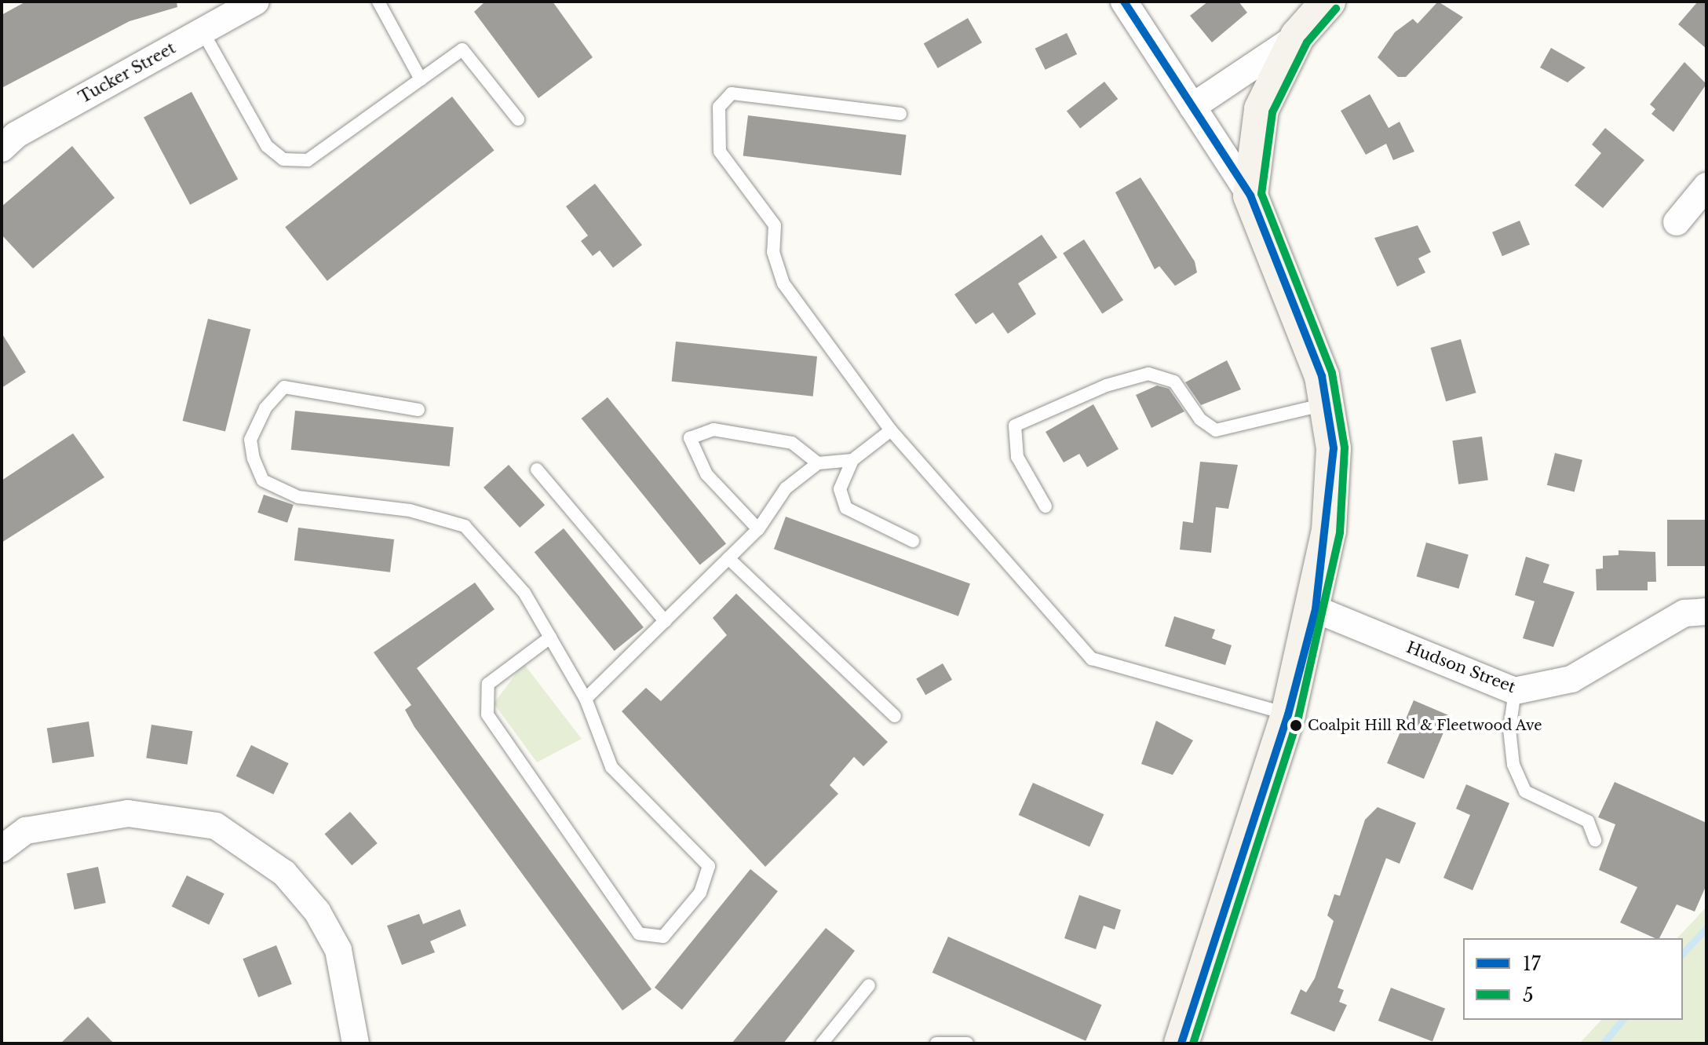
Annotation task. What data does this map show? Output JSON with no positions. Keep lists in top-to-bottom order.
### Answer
{
  "streets": {
    "street": ["Tucker Street", "Hudson Street"]
  },
  "places": ["Coalpit Hill Rd & Fleetwood Ave"],
  "lines": ["transit line 17", "transit line 5"],
  "legend": ["17", "5"]
}
